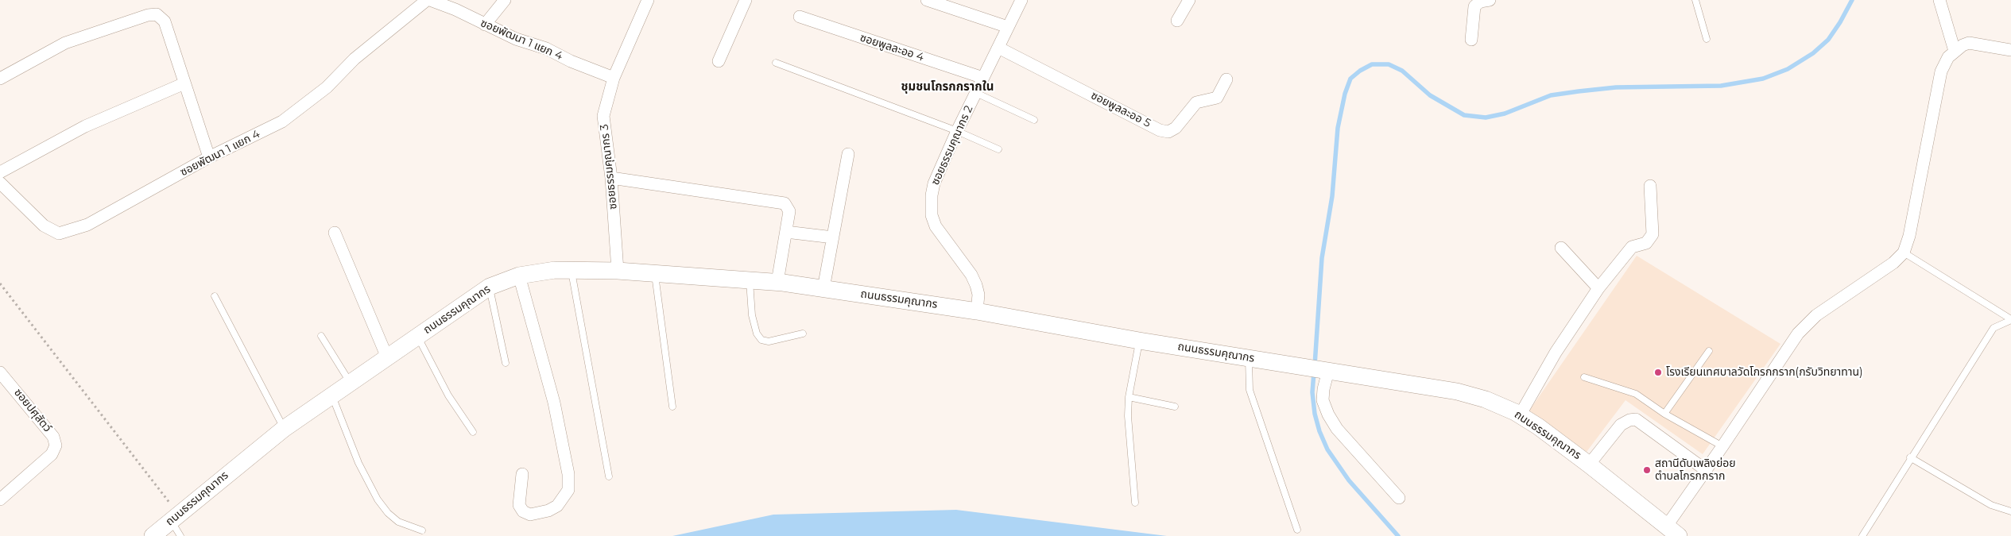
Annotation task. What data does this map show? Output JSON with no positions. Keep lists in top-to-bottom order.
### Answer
{
  "streets": {
    "street": [
      "ซอยพัฒนา 1 แยก 4",
      "ซอยพูลละออ 4",
      "ซอยพูลละออ 5",
      "ซอยธรรมคุณากร 2",
      "ซอยธรรมคุณากร 3",
      "ถนนธรรมคุณากร",
      "ซอยปศุสัตว์"
    ]
  },
  "crossings": [
    ["ซอยพัฒนา 1 แยก 4", "ซอยธรรมคุณากร 3"],
    ["ซอยพูลละออ 4", "ซอยธรรมคุณากร 2"],
    ["ซอยพูลละออ 5", "ซอยธรรมคุณากร 2"],
    ["ซอยธรรมคุณากร 2", "ถนนธรรมคุณากร"],
    ["ซอยธรรมคุณากร 3", "ถนนธรรมคุณากร"]
  ],
  "districts": ["ชุมชนโกรกกรากใน"],
  "places": ["โรงเรียนเทศบาลวัดโกรกกราก(กรับวิทยาทาน)", "สถานีดับเพลิงย่อย ตำบลโกรกกราก"]
}
